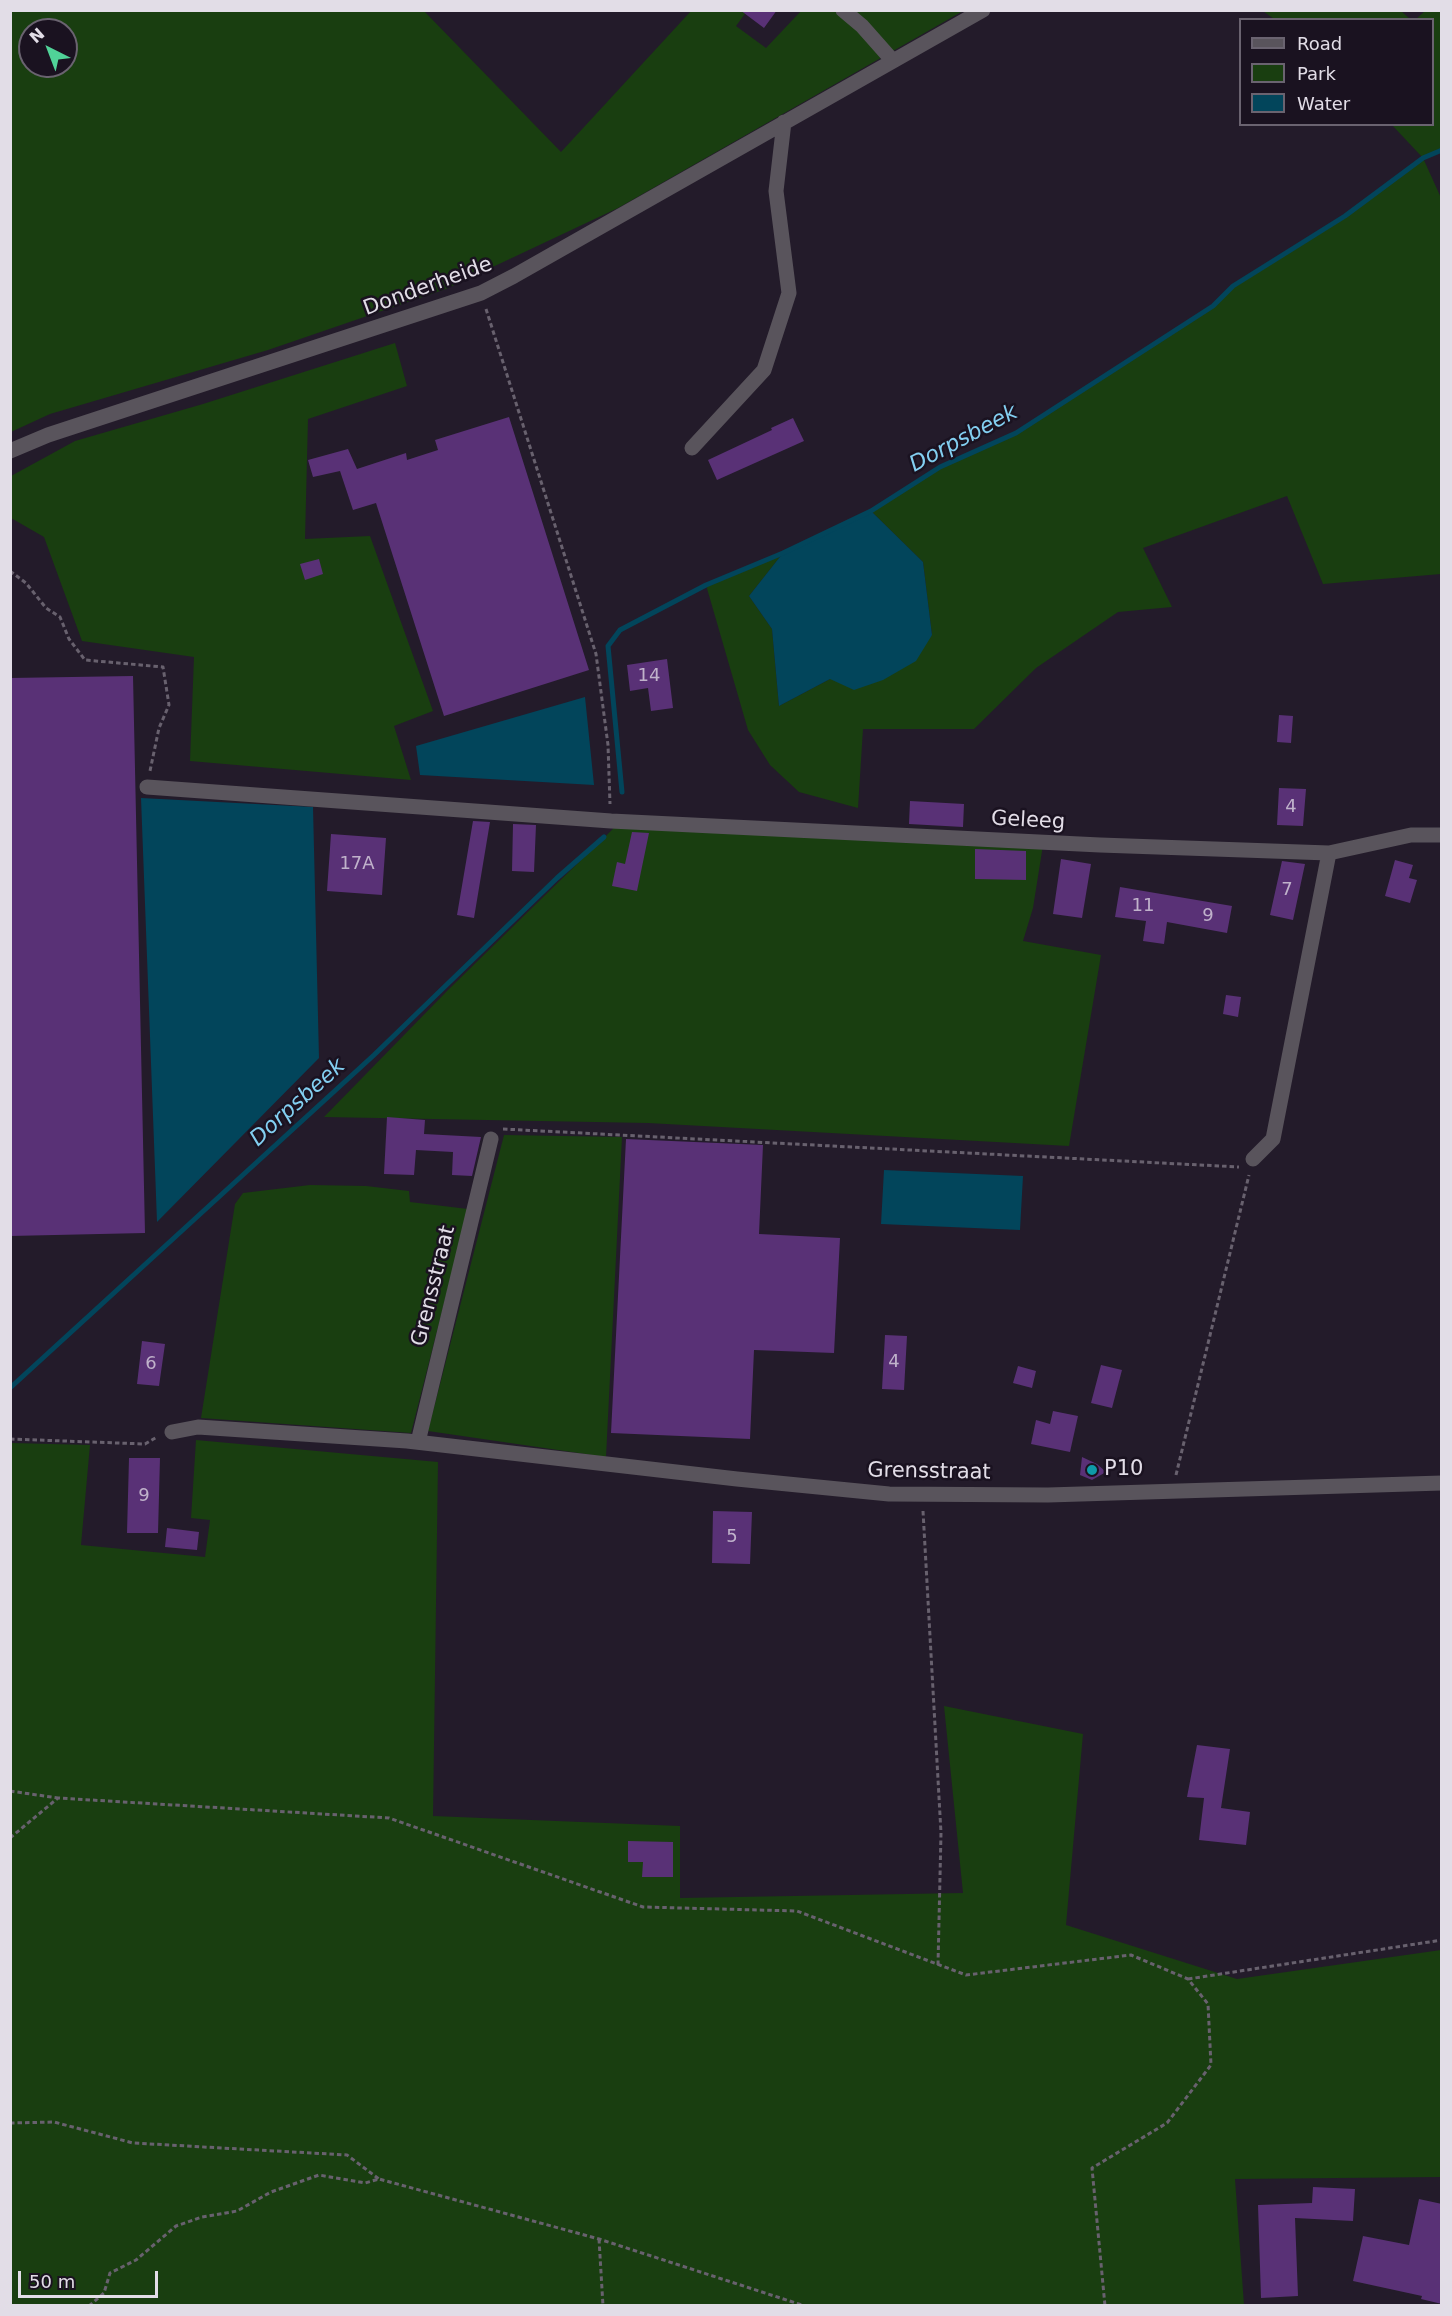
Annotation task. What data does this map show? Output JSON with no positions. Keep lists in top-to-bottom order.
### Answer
{
  "streets": {
    "street": ["Donderheide", "Geleeg", "Grensstraat"]
  },
  "water": ["Dorpsbeek"],
  "places": ["P10"],
  "house_numbers": [
    "14",
    "4",
    "17A",
    "7",
    "11",
    "9",
    "4",
    "6",
    "9",
    "5"
  ],
  "legend": ["Road", "Park", "Water"],
  "scale_bar": "50 m",
  "north": "top left"
}
